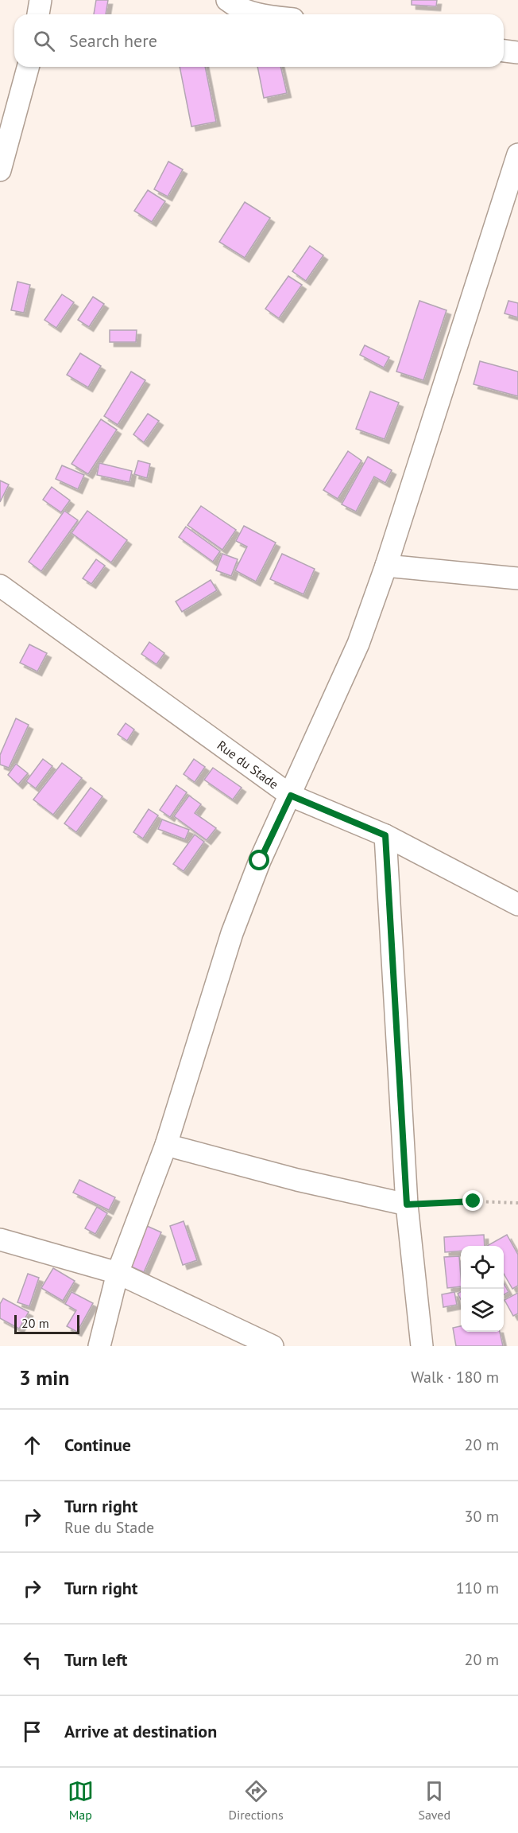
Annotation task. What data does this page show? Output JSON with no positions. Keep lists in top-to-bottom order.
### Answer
{
  "streets": {
    "street": ["Rue du Stade"]
  },
  "scale_bar": "20 m",
  "page": {
    "search": "Search here",
    "scale": "20 m",
    "heading": ["3 min", "Walk · 180 m"],
    "list": [
      ["Continue", "20 m"],
      ["Turn right", "Rue du Stade", "30 m"],
      ["Turn right", "110 m"],
      ["Turn left", "20 m"],
      "Arrive at destination"
    ],
    "nav": ["Map", "Directions", "Saved"]
  }
}
